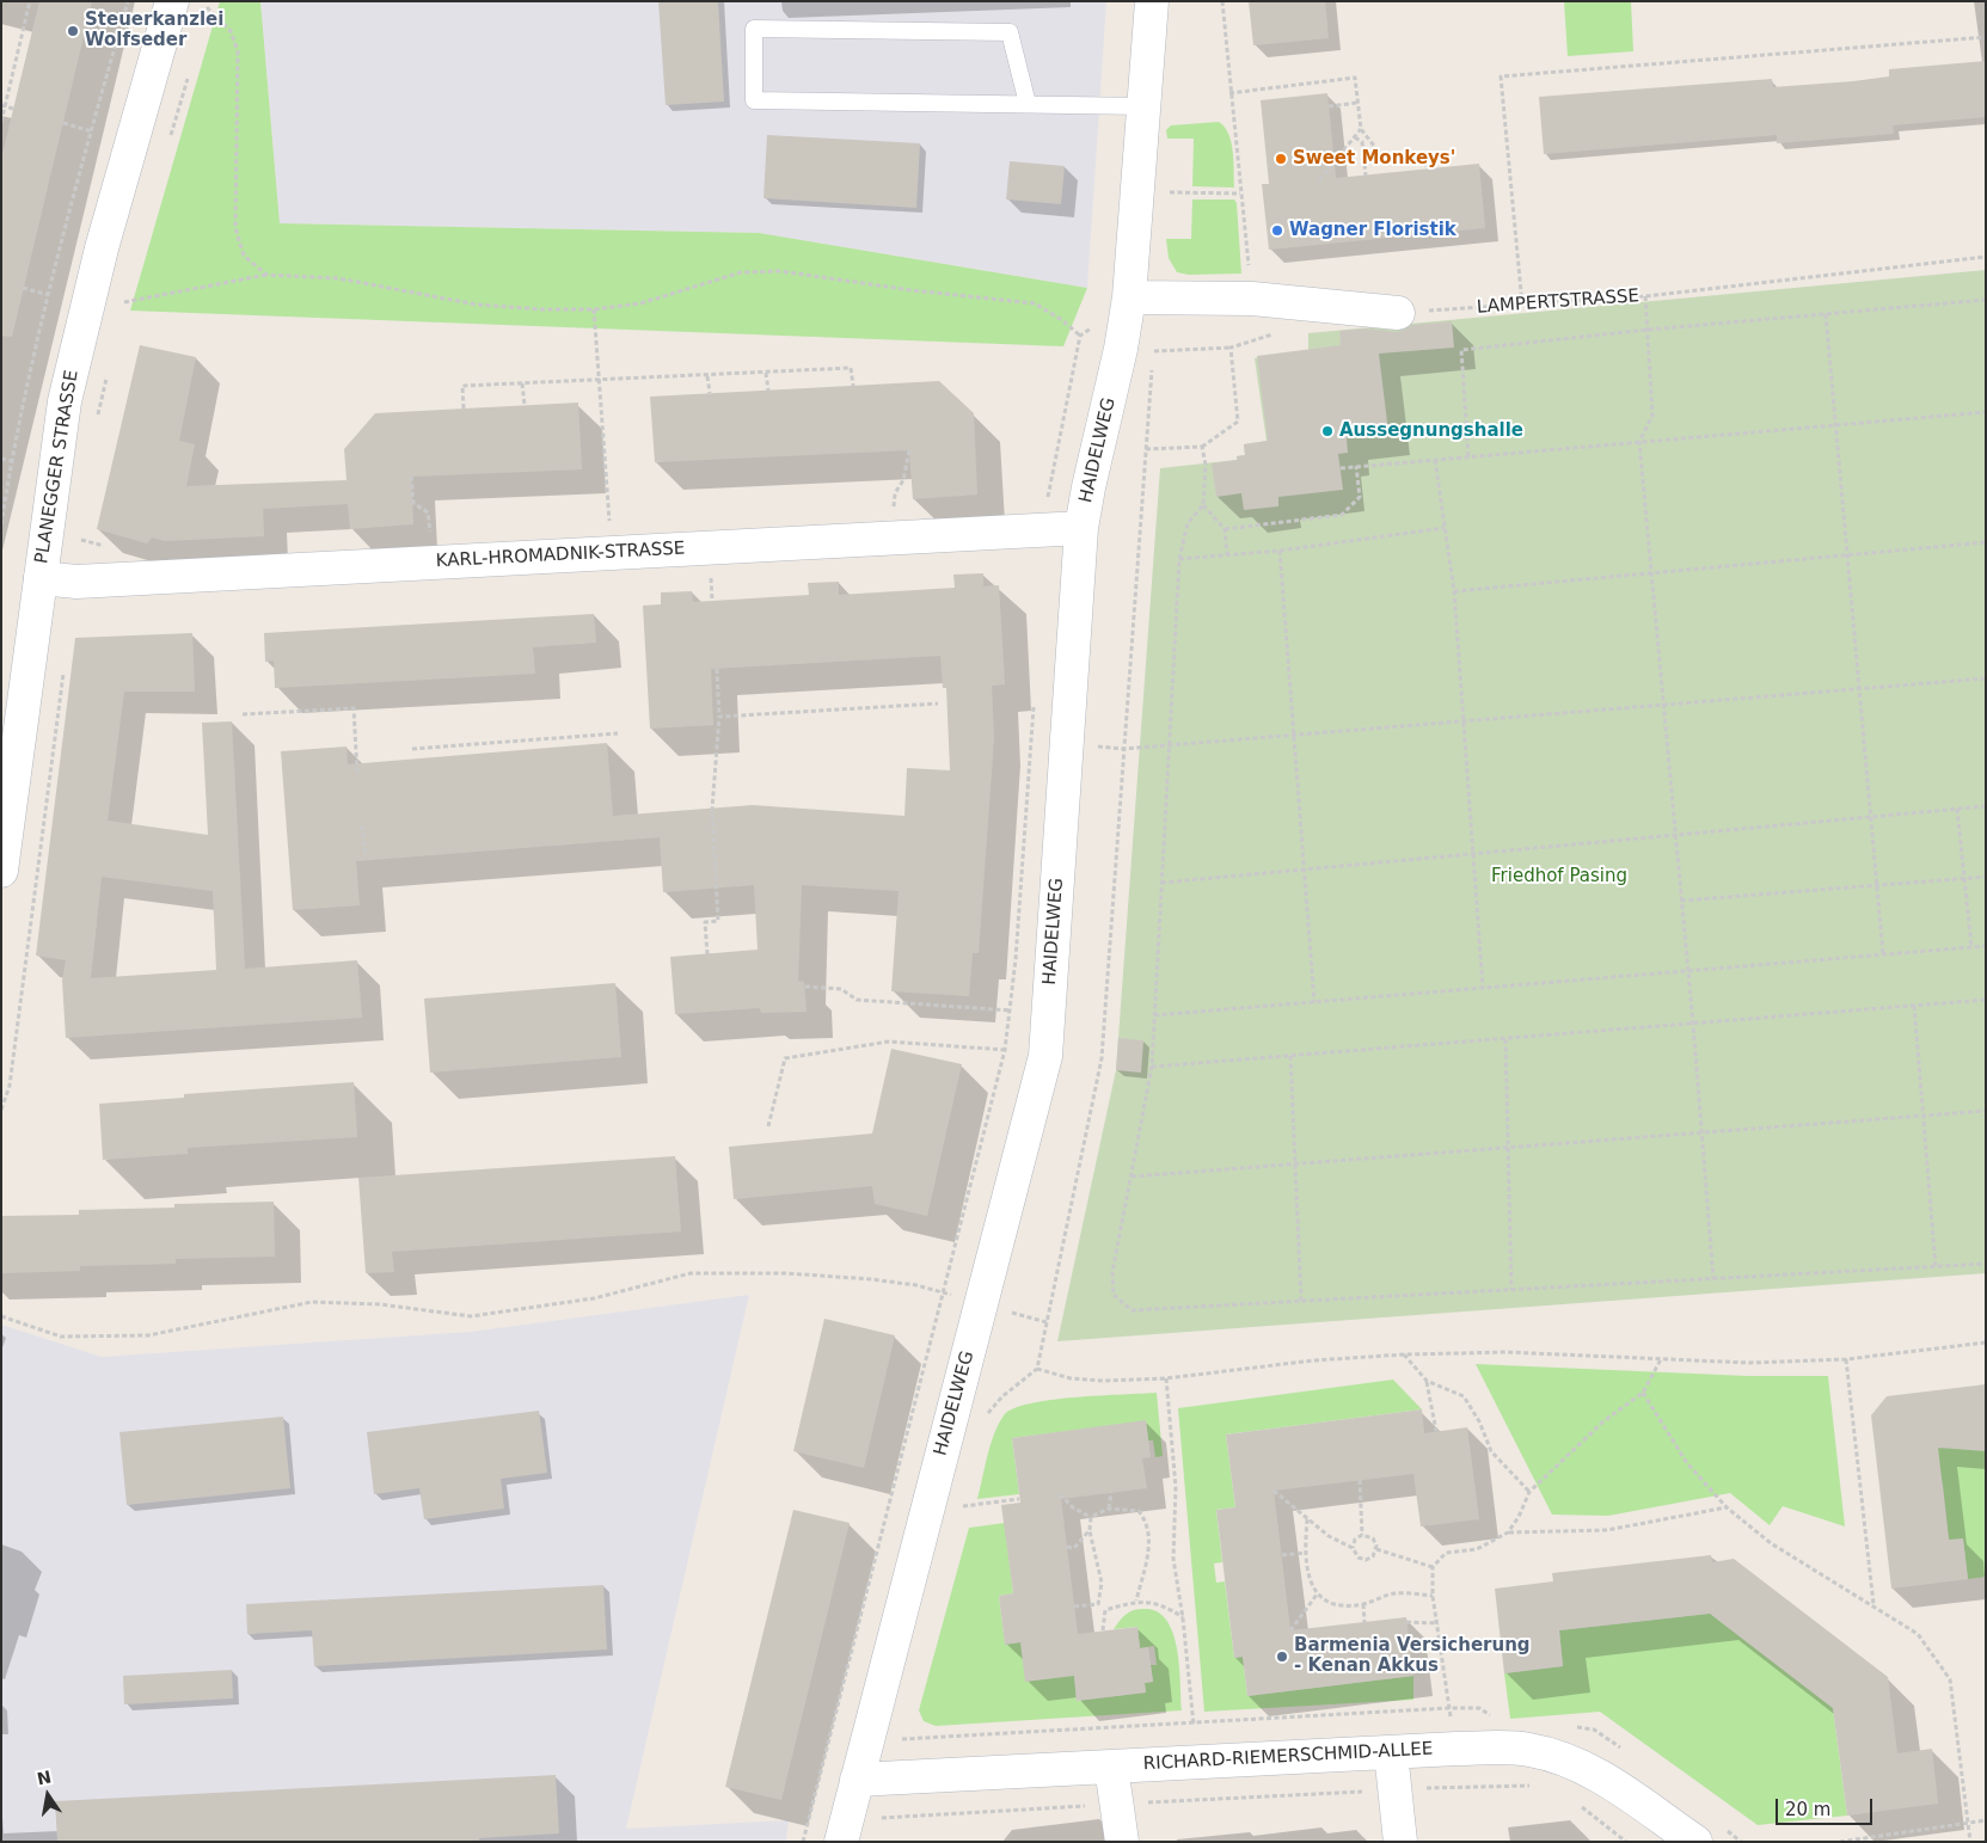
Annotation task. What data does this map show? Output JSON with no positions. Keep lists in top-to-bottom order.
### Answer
{
  "streets": {
    "street": [
      "HAIDELWEG",
      "PLANEGGER STRASSE",
      "KARL-HROMADNIK-STRASSE",
      "RICHARD-RIEMERSCHMID-ALLEE"
    ],
    "path": ["LAMPERTSTRASSE"]
  },
  "crossings": [
    ["HAIDELWEG", "KARL-HROMADNIK-STRASSE"],
    ["HAIDELWEG", "RICHARD-RIEMERSCHMID-ALLEE"],
    ["PLANEGGER STRASSE", "KARL-HROMADNIK-STRASSE"]
  ],
  "parks": ["Friedhof Pasing"],
  "places": [
    "Steuerkanzlei Wolfseder",
    "Sweet Monkeys'",
    "Wagner Floristik",
    "Aussegnungshalle",
    "Barmenia Versicherung - Kenan Akkus"
  ],
  "scale_bar": "20 m",
  "north": "top"
}
